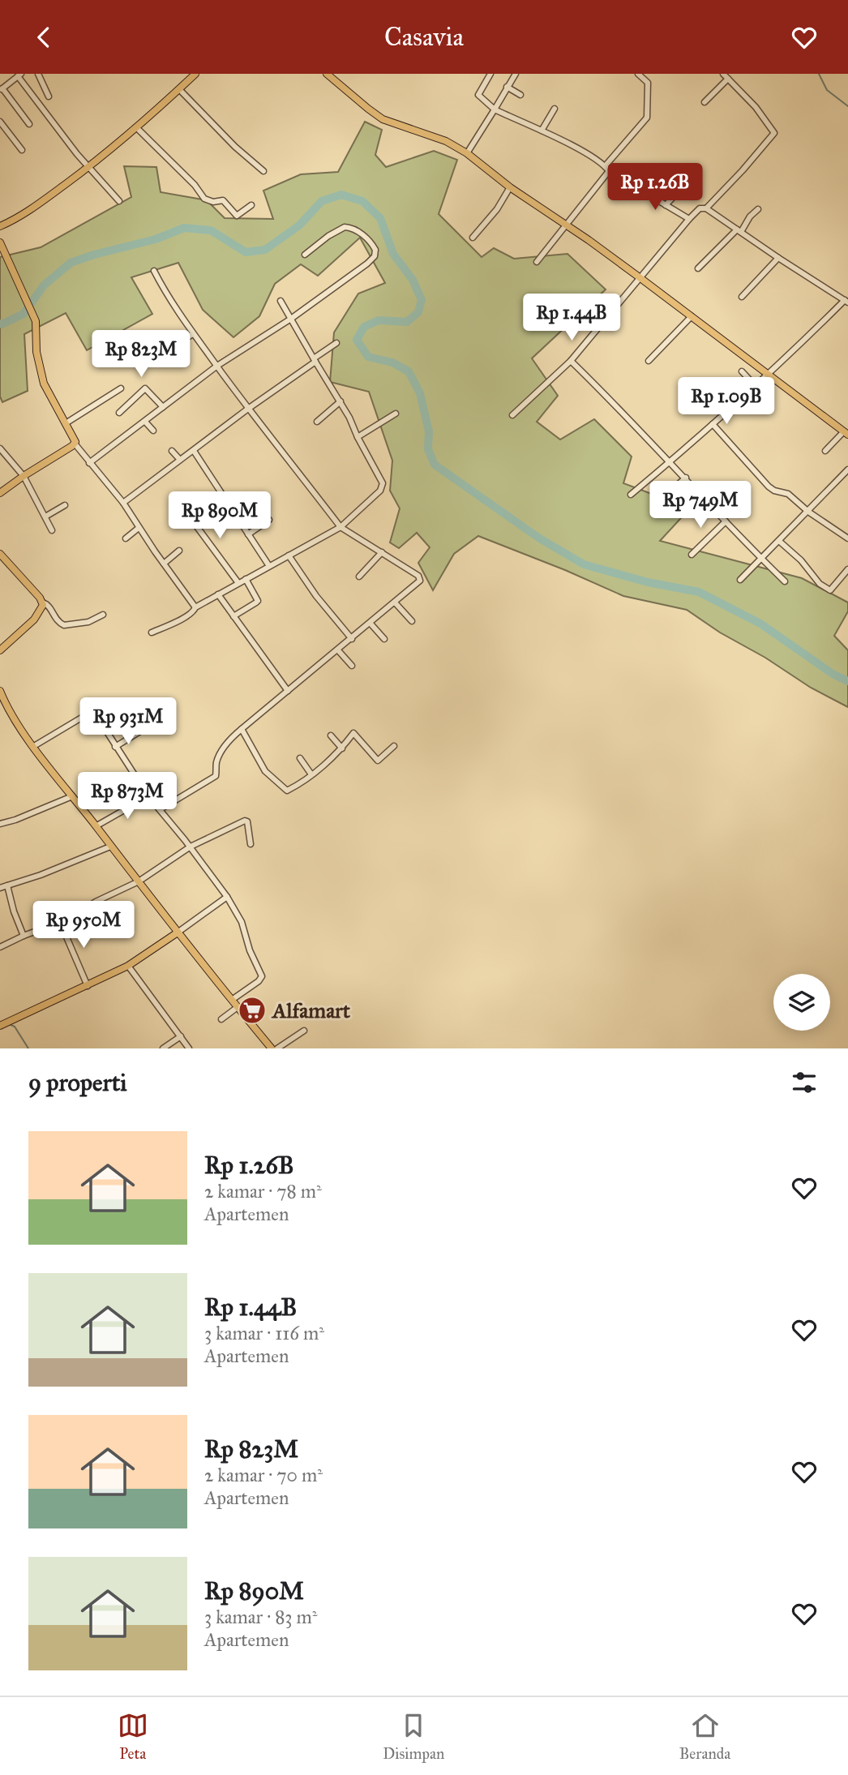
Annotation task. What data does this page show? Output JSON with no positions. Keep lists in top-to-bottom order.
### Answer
{
  "places": {
    "supermarket": ["Alfamart"]
  },
  "page": {
    "header": "Casavia",
    "price": [
      "Rp 1.26B",
      "Rp 1.44B",
      "Rp 823M",
      "Rp 1.09B",
      "Rp 749M",
      "Rp 890M",
      "Rp 931M",
      "Rp 873M",
      "Rp 950M"
    ],
    "heading": "9 properti",
    "list": [
      {
        "name": "Rp 1.26B",
        "note": "2 kamar · 78 m² · Apartemen"
      },
      {
        "name": "Rp 1.44B",
        "note": "3 kamar · 116 m² · Apartemen"
      },
      {
        "name": "Rp 823M",
        "note": "2 kamar · 70 m² · Apartemen"
      },
      {
        "name": "Rp 890M",
        "note": "3 kamar · 83 m² · Apartemen"
      }
    ],
    "tabs": ["Peta", "Disimpan", "Beranda"]
  }
}
